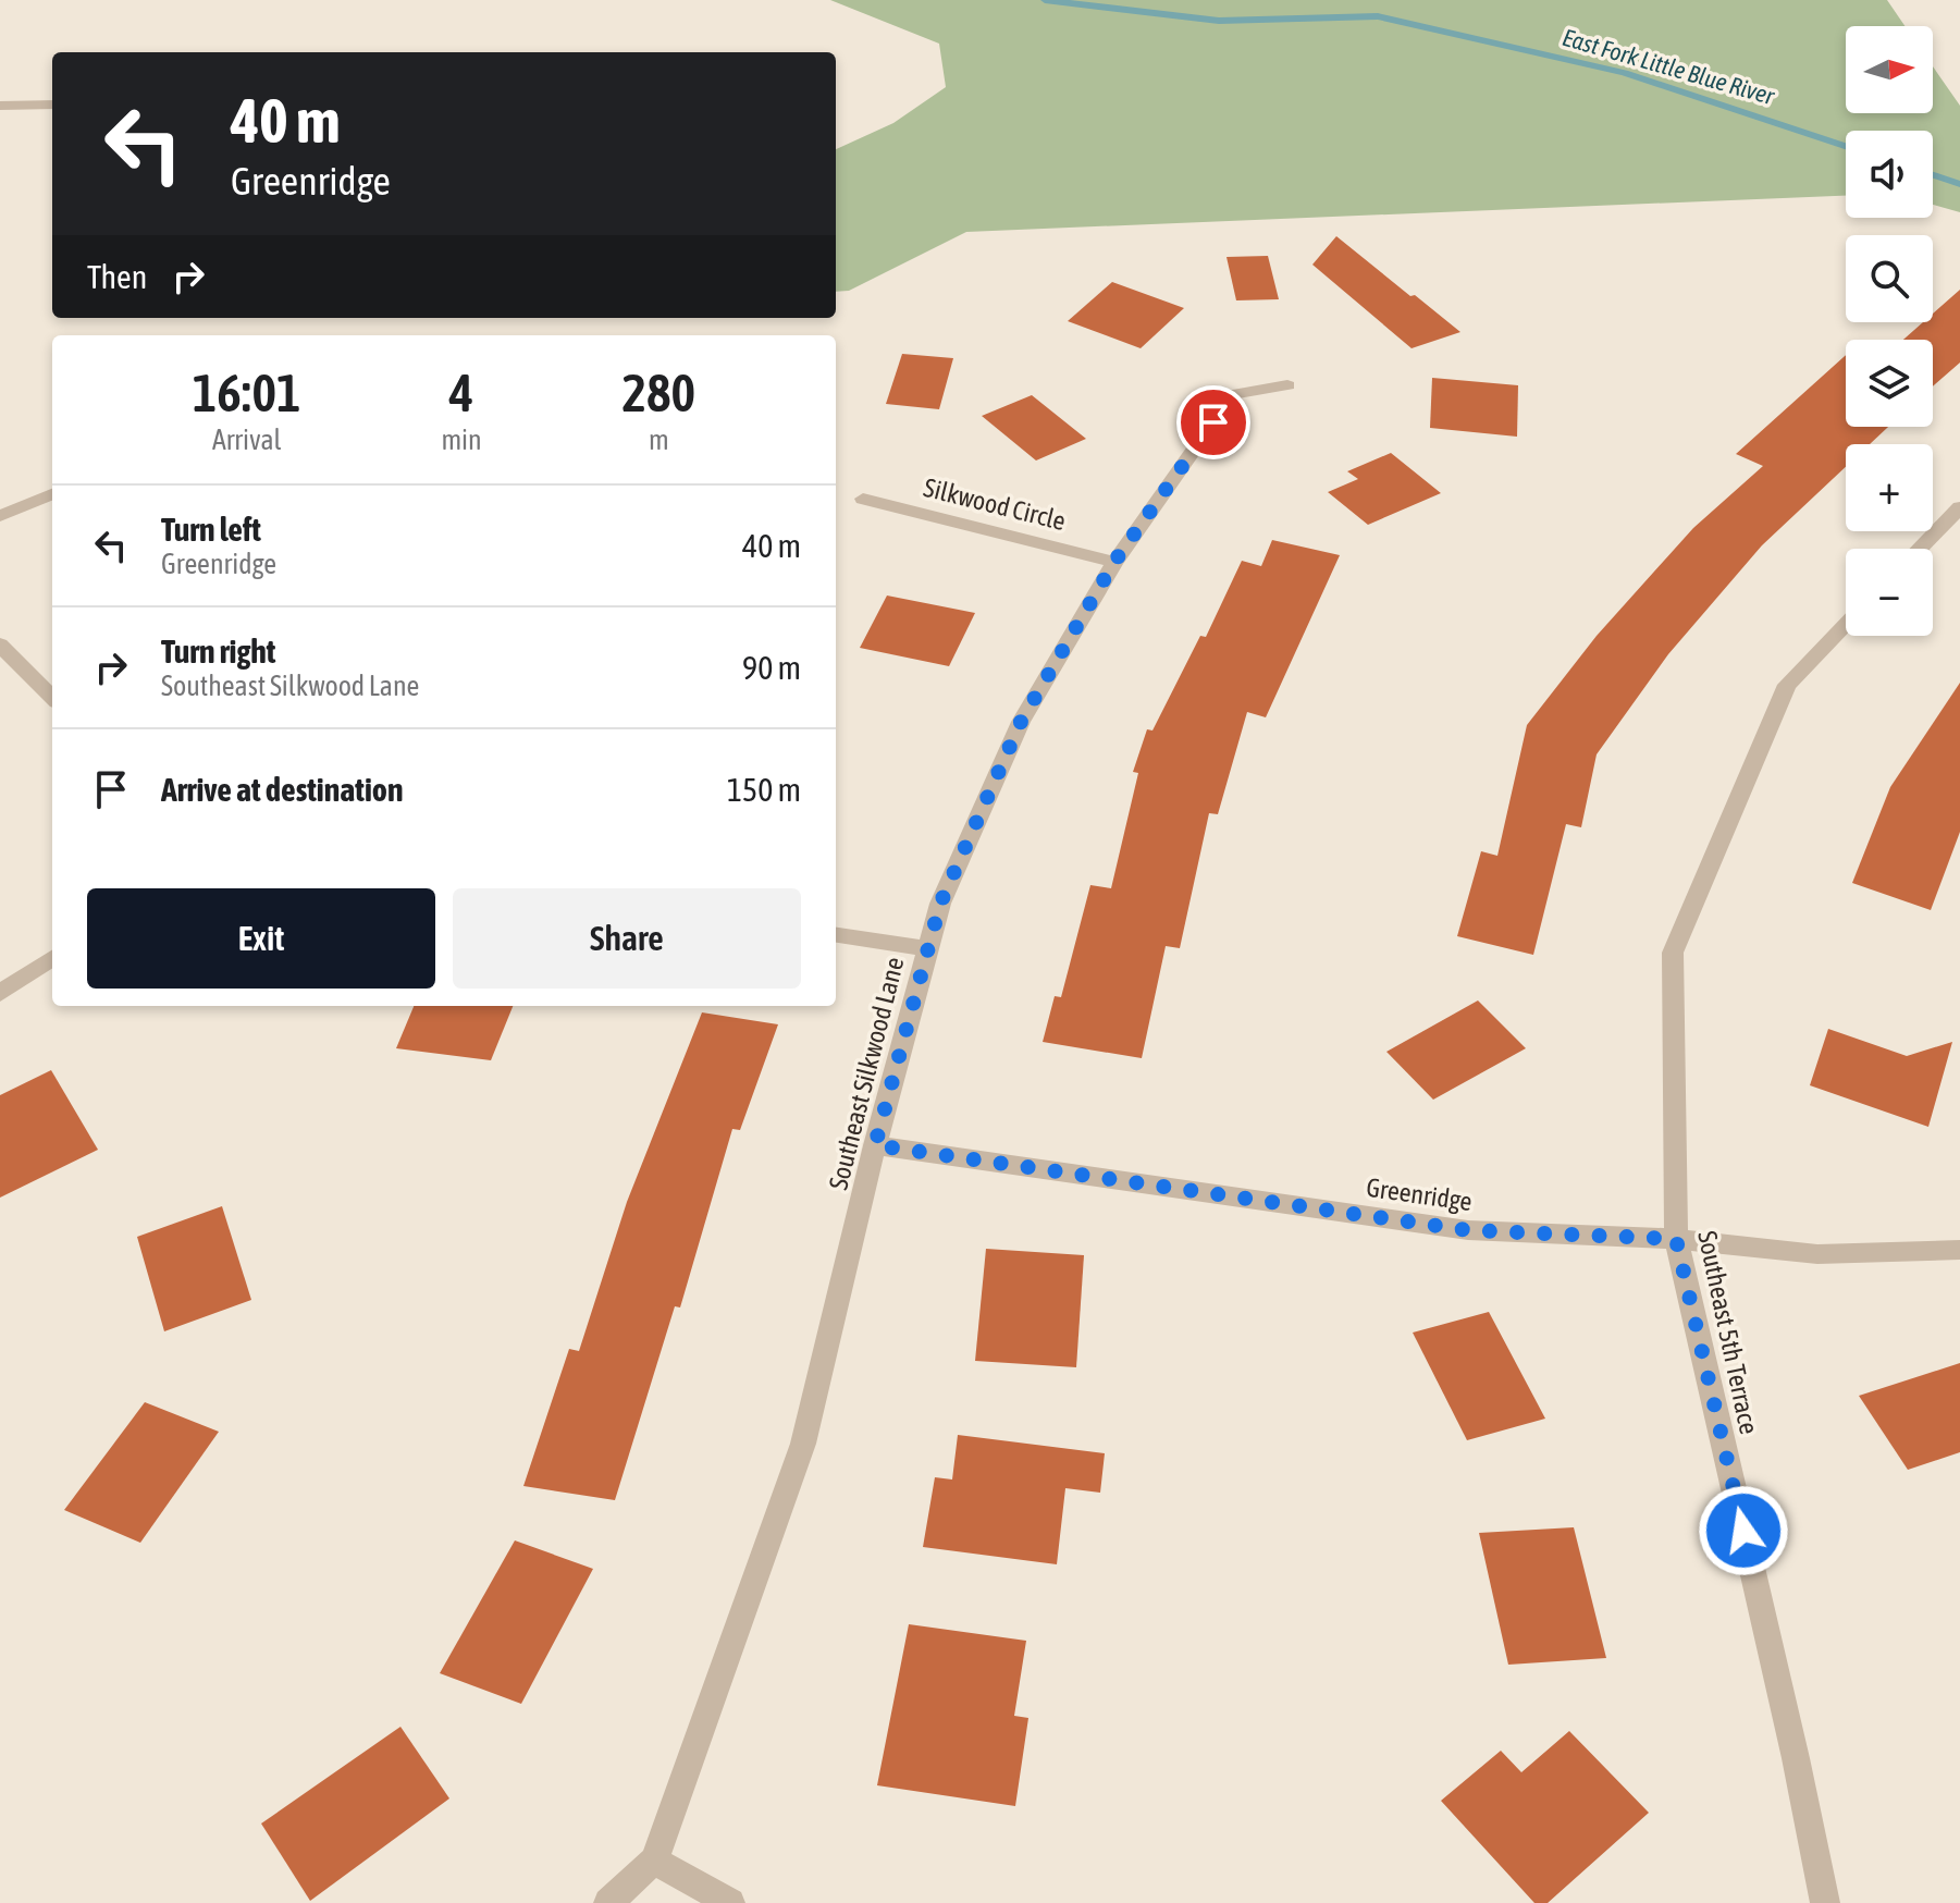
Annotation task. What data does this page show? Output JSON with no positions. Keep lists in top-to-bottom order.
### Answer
{
  "streets": {
    "street": [
      "Silkwood Circle",
      "Southeast Silkwood Lane",
      "Greenridge",
      "Southeast 5th Terrace"
    ]
  },
  "crossings": [
    ["Silkwood Circle", "Southeast Silkwood Lane"],
    ["Southeast Silkwood Lane", "Greenridge"],
    ["Greenridge", "Southeast 5th Terrace"]
  ],
  "water": ["East Fork Little Blue River"],
  "north": "right",
  "page": {
    "map_buttons": ["+", "−"],
    "turn": ["40 m", "Greenridge"],
    "then": "Then",
    "eta": [
      "16:01",
      "Arrival",
      "4",
      "min",
      "280",
      "m"
    ],
    "list": [
      {
        "name": "Turn left",
        "note": "Greenridge",
        "value": "40 m"
      },
      {
        "name": "Turn right",
        "note": "Southeast Silkwood Lane",
        "value": "90 m"
      },
      {
        "name": "Arrive at destination",
        "value": "150 m"
      }
    ],
    "buttons": ["Exit", "Share"]
  }
}
